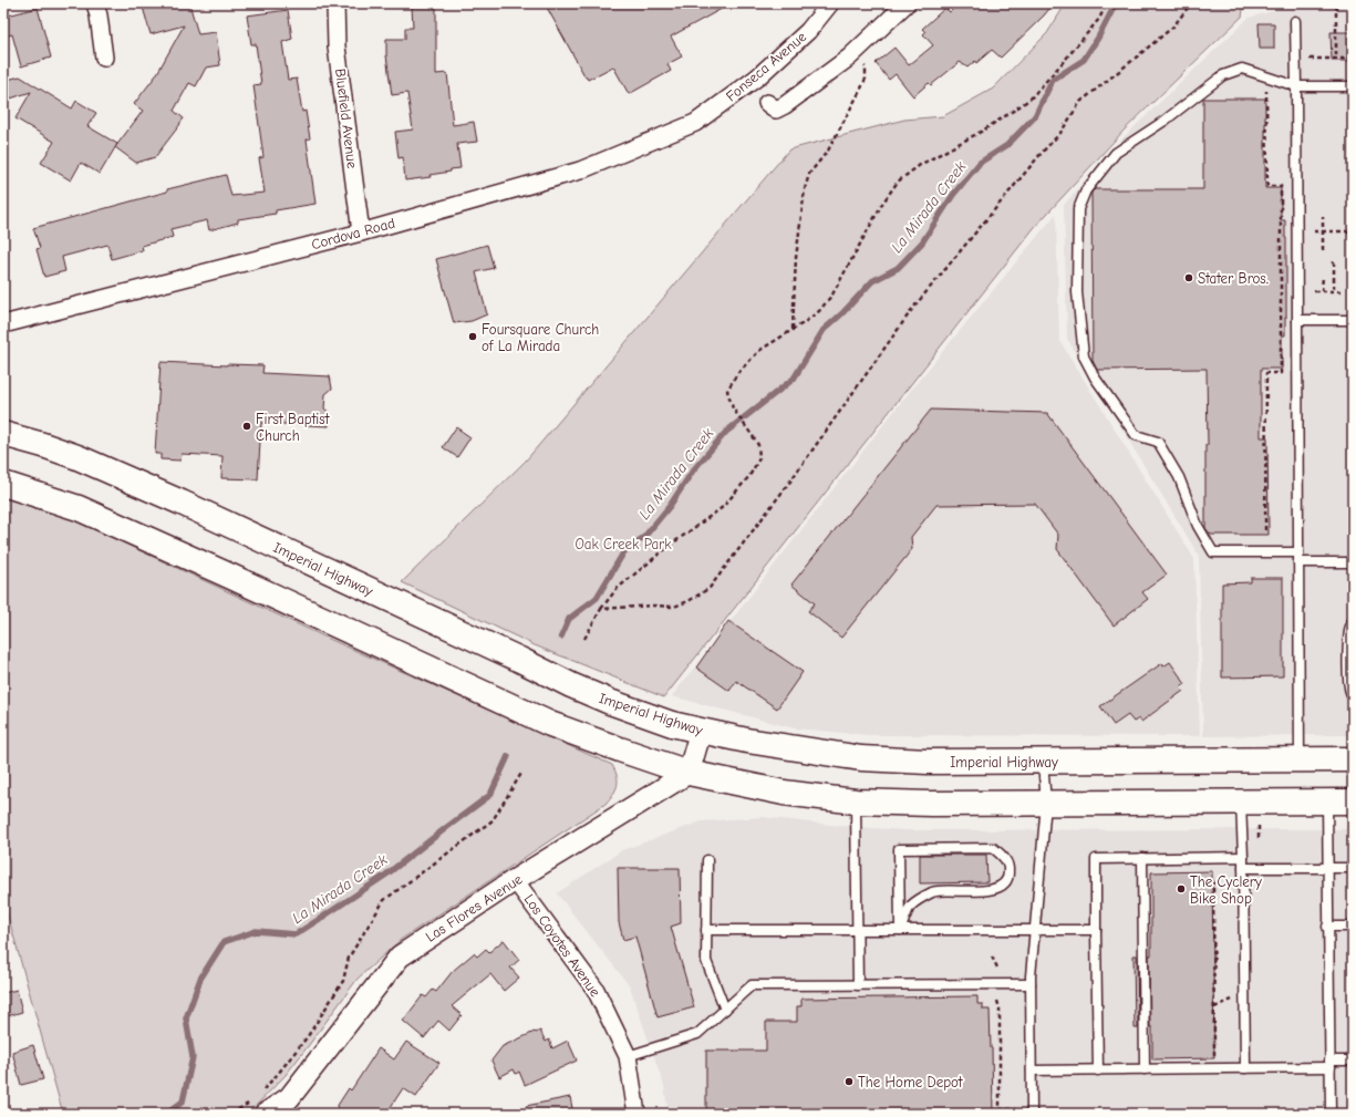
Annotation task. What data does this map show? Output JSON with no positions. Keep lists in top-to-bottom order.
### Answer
{
  "streets": {
    "main road": ["Imperial Highway"],
    "street": [
      "Fonseca Avenue",
      "Bluefield Avenue",
      "Cordova Road",
      "Las Flores Avenue",
      "Los Coyotes Avenue"
    ]
  },
  "crossings": [
    ["Fonseca Avenue", "Cordova Road"],
    ["Bluefield Avenue", "Cordova Road"],
    ["Las Flores Avenue", "Los Coyotes Avenue"]
  ],
  "water": ["La Mirada Creek"],
  "parks": ["Oak Creek Park"],
  "places": [
    "Stater Bros.",
    "Foursquare Church of La Mirada",
    "First Baptist Church",
    "The Cyclery Bike Shop",
    "The Home Depot"
  ]
}
